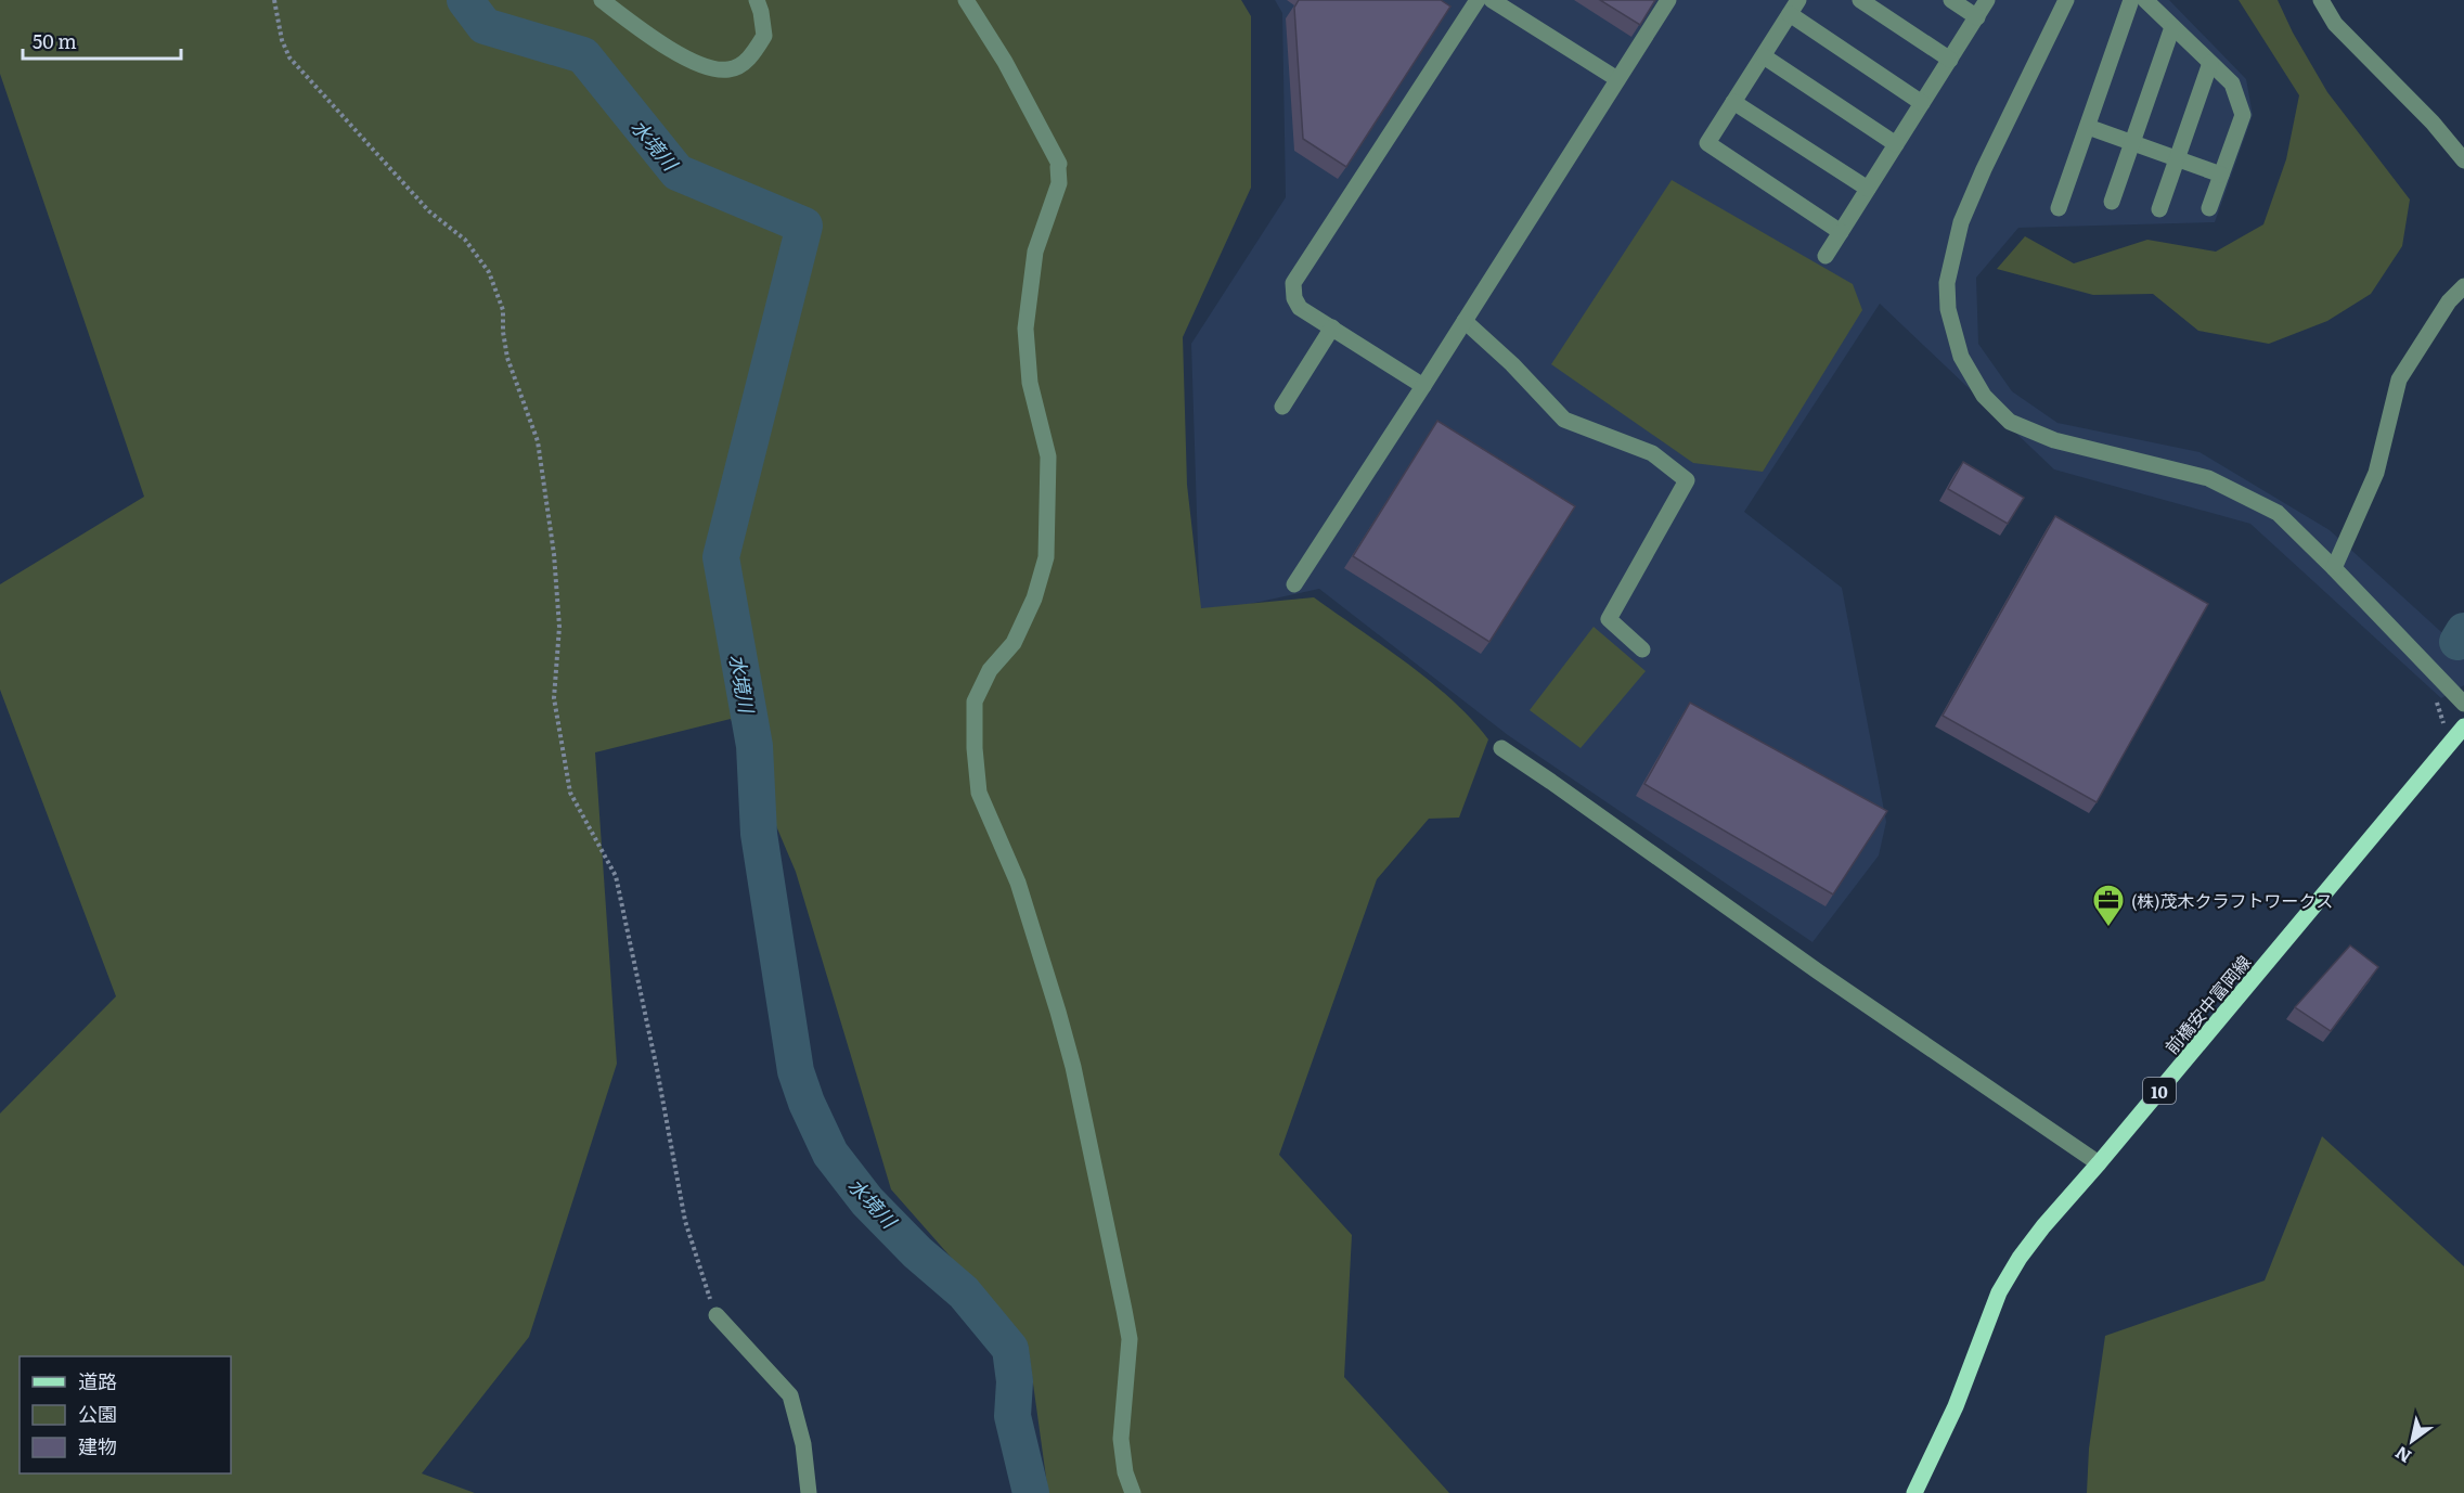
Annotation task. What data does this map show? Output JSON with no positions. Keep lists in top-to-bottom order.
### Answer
{
  "streets": {
    "main road": ["前橋安中富岡線", "10"]
  },
  "water": ["水境川"],
  "places": {
    "office": ["(株)茂木クラフトワークス"]
  },
  "legend": ["道路", "公園", "建物"],
  "scale_bar": "50 m",
  "north": "bottom left"
}
